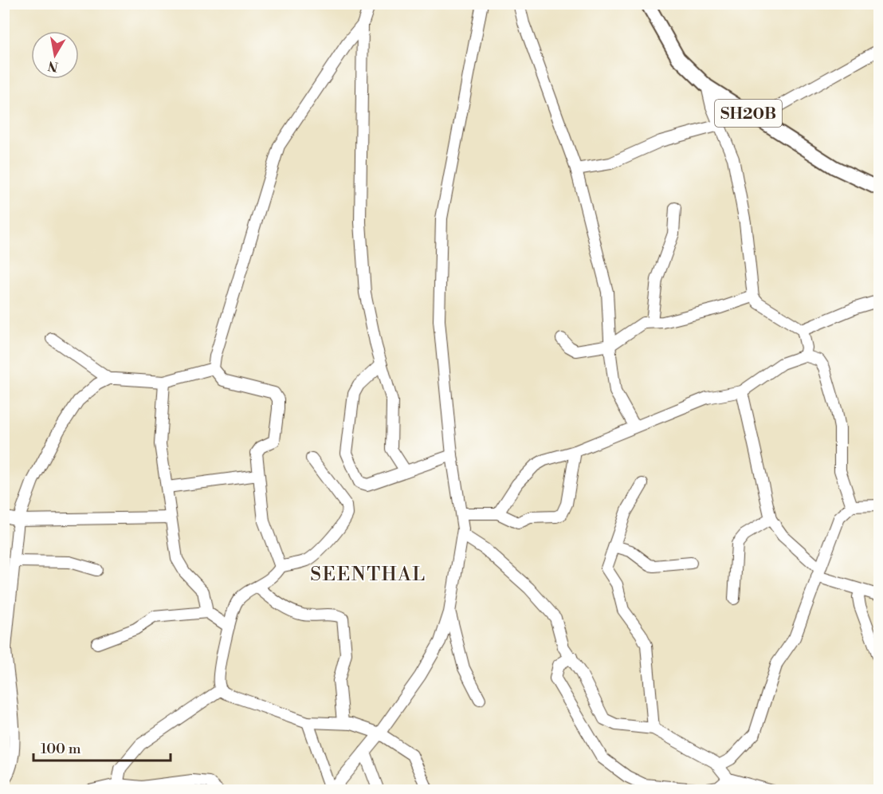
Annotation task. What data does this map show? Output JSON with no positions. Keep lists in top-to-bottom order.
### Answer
{
  "streets": {
    "main road": ["SH20B"]
  },
  "districts": ["SEENTHAL"],
  "scale_bar": "100 m",
  "north": "bottom"
}
